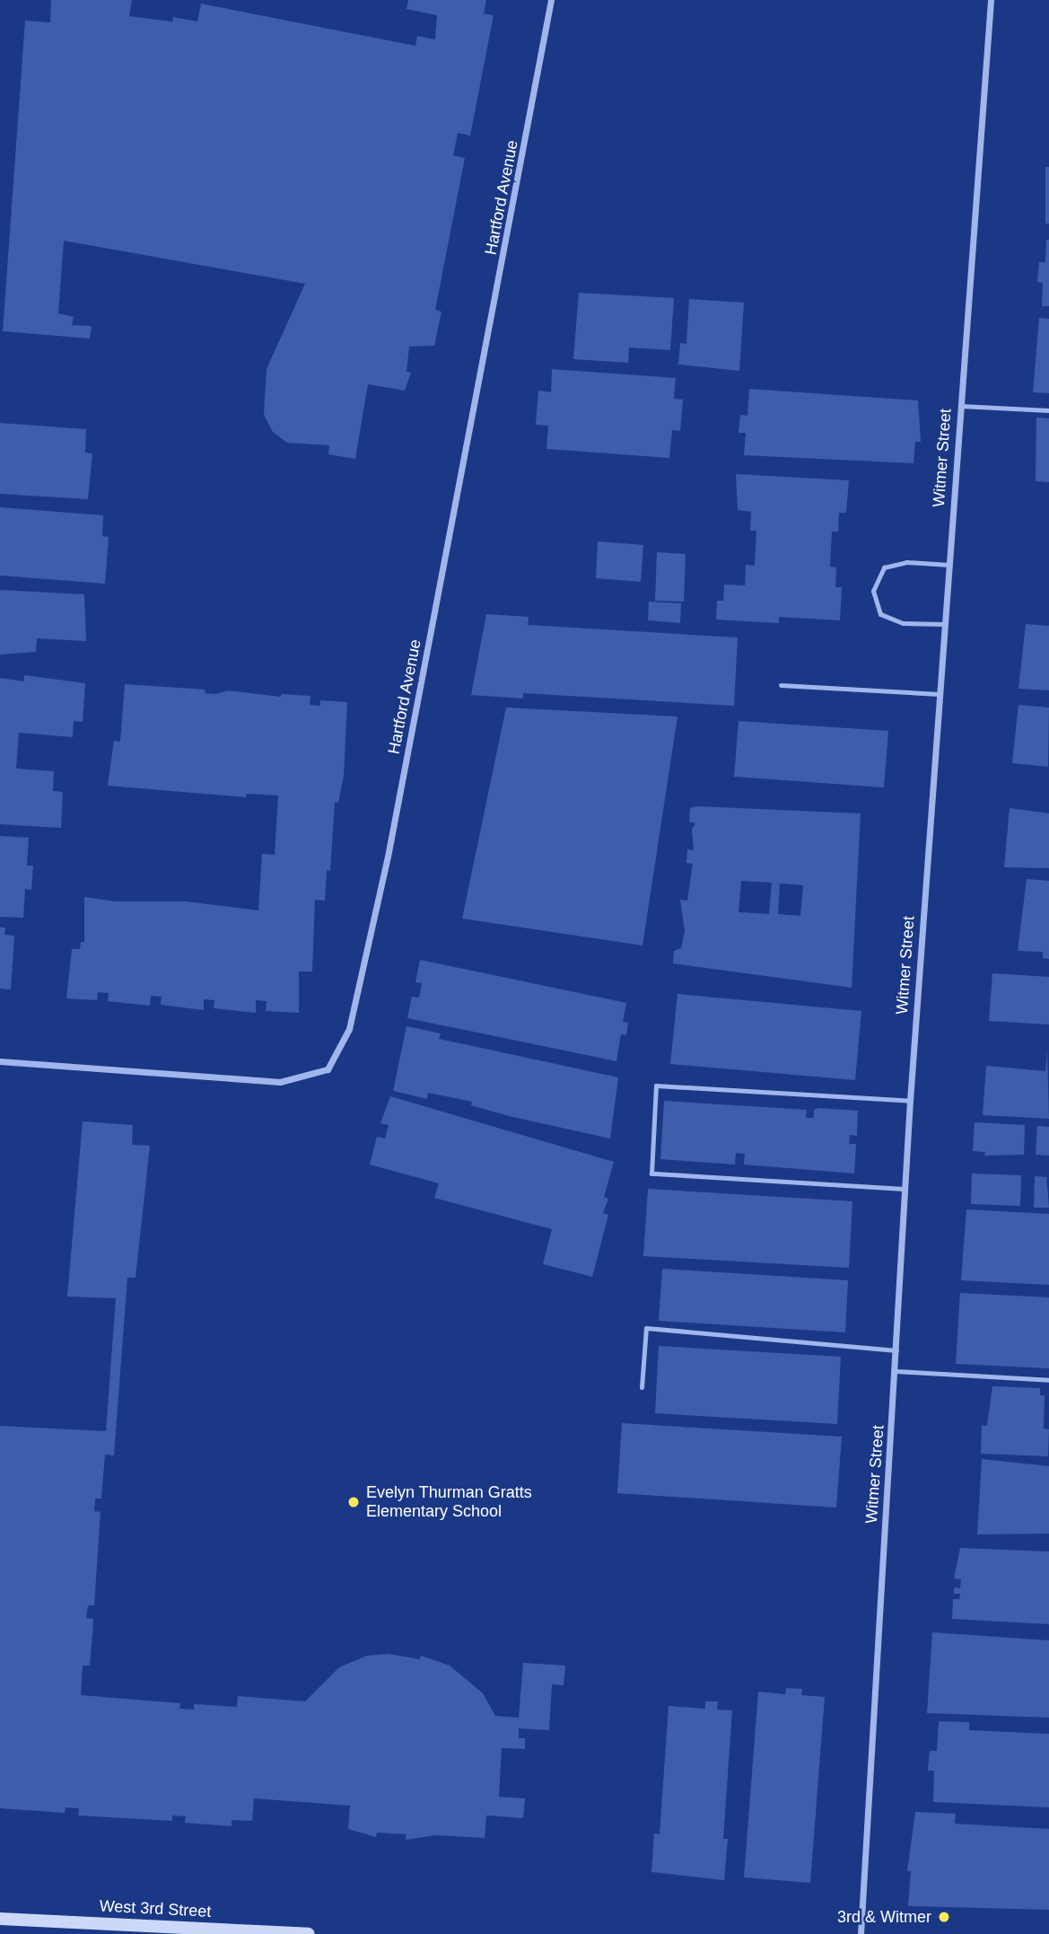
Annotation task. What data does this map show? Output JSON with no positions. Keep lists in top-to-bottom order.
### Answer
{
  "streets": {
    "main road": ["West 3rd Street"],
    "street": ["Hartford Avenue", "Witmer Street"]
  },
  "places": ["Evelyn Thurman Gratts Elementary School", "3rd & Witmer"]
}
